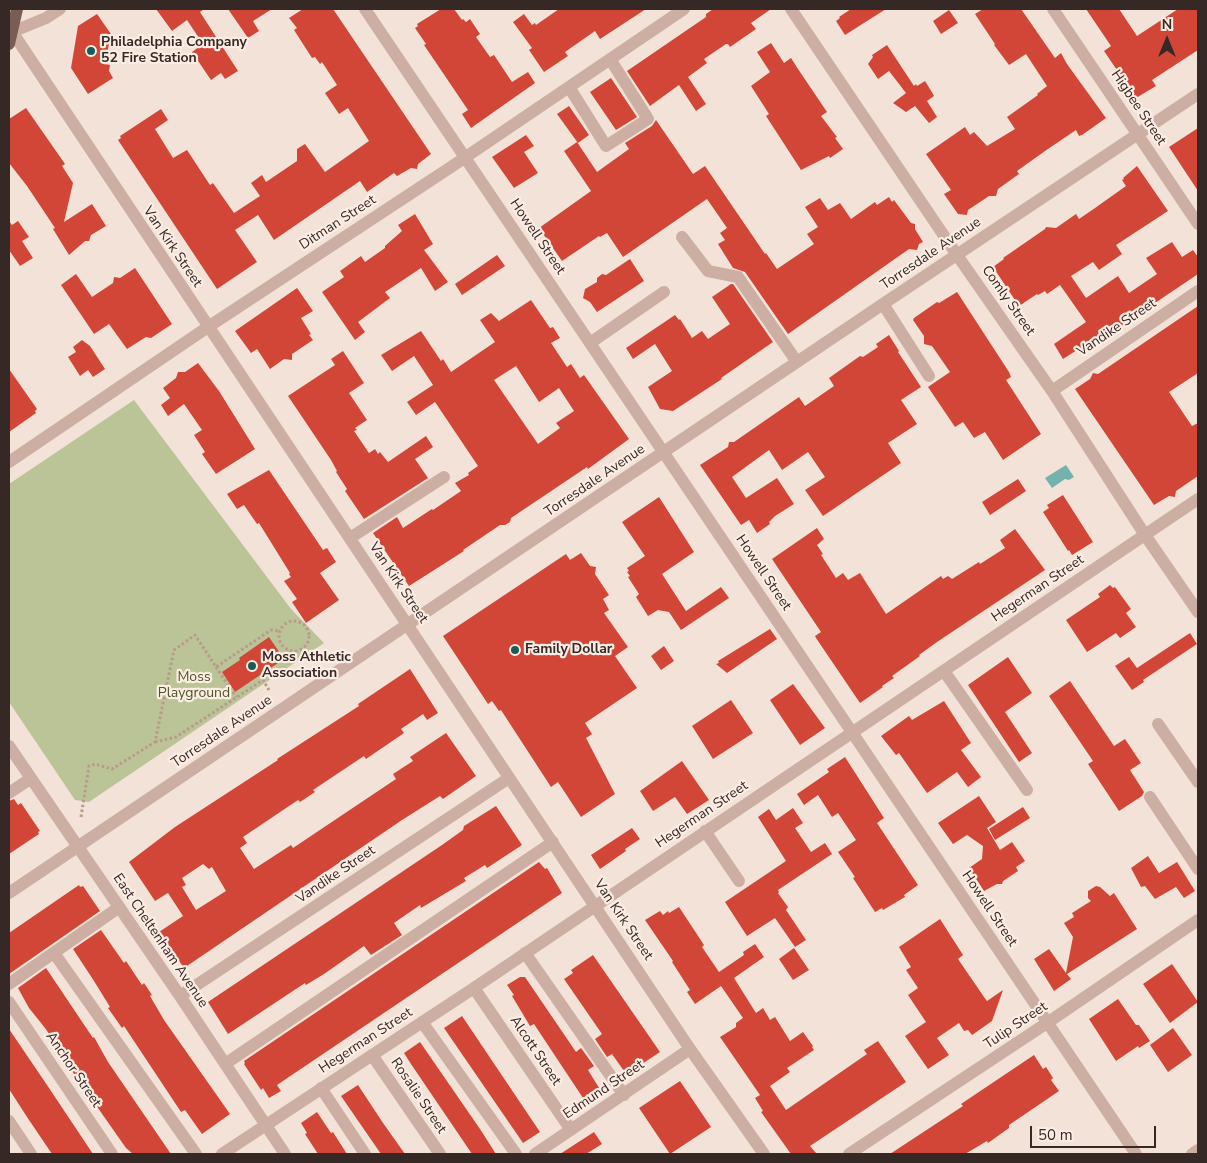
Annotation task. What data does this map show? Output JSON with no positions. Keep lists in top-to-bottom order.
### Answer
{
  "streets": {
    "street": [
      "Higbee Street",
      "Ditman Street",
      "Howell Street",
      "Van Kirk Street",
      "Torresdale Avenue",
      "Comly Street",
      "Vandike Street",
      "Hegerman Street",
      "East Cheltenham Avenue",
      "Tulip Street",
      "Alcott Street",
      "Anchor Street",
      "Edmund Street",
      "Rosalie Street"
    ]
  },
  "crossings": [
    ["Higbee Street", "Torresdale Avenue"],
    ["Ditman Street", "Howell Street"],
    ["Ditman Street", "Van Kirk Street"],
    ["Howell Street", "Torresdale Avenue"],
    ["Howell Street", "Hegerman Street"],
    ["Howell Street", "Tulip Street"],
    ["Van Kirk Street", "Torresdale Avenue"],
    ["Van Kirk Street", "Vandike Street"],
    ["Van Kirk Street", "Hegerman Street"],
    ["Van Kirk Street", "Edmund Street"],
    ["Torresdale Avenue", "Comly Street"],
    ["Torresdale Avenue", "East Cheltenham Avenue"],
    ["Comly Street", "Vandike Street"],
    ["Comly Street", "Hegerman Street"],
    ["Vandike Street", "East Cheltenham Avenue"],
    ["Hegerman Street", "East Cheltenham Avenue"],
    ["Hegerman Street", "Alcott Street"],
    ["Hegerman Street", "Rosalie Street"],
    ["Alcott Street", "Edmund Street"]
  ],
  "parks": ["Moss Playground"],
  "places": ["Philadelphia Company 52 Fire Station", "Family Dollar", "Moss Athletic Association"],
  "scale_bar": "50 m",
  "north": "top"
}
